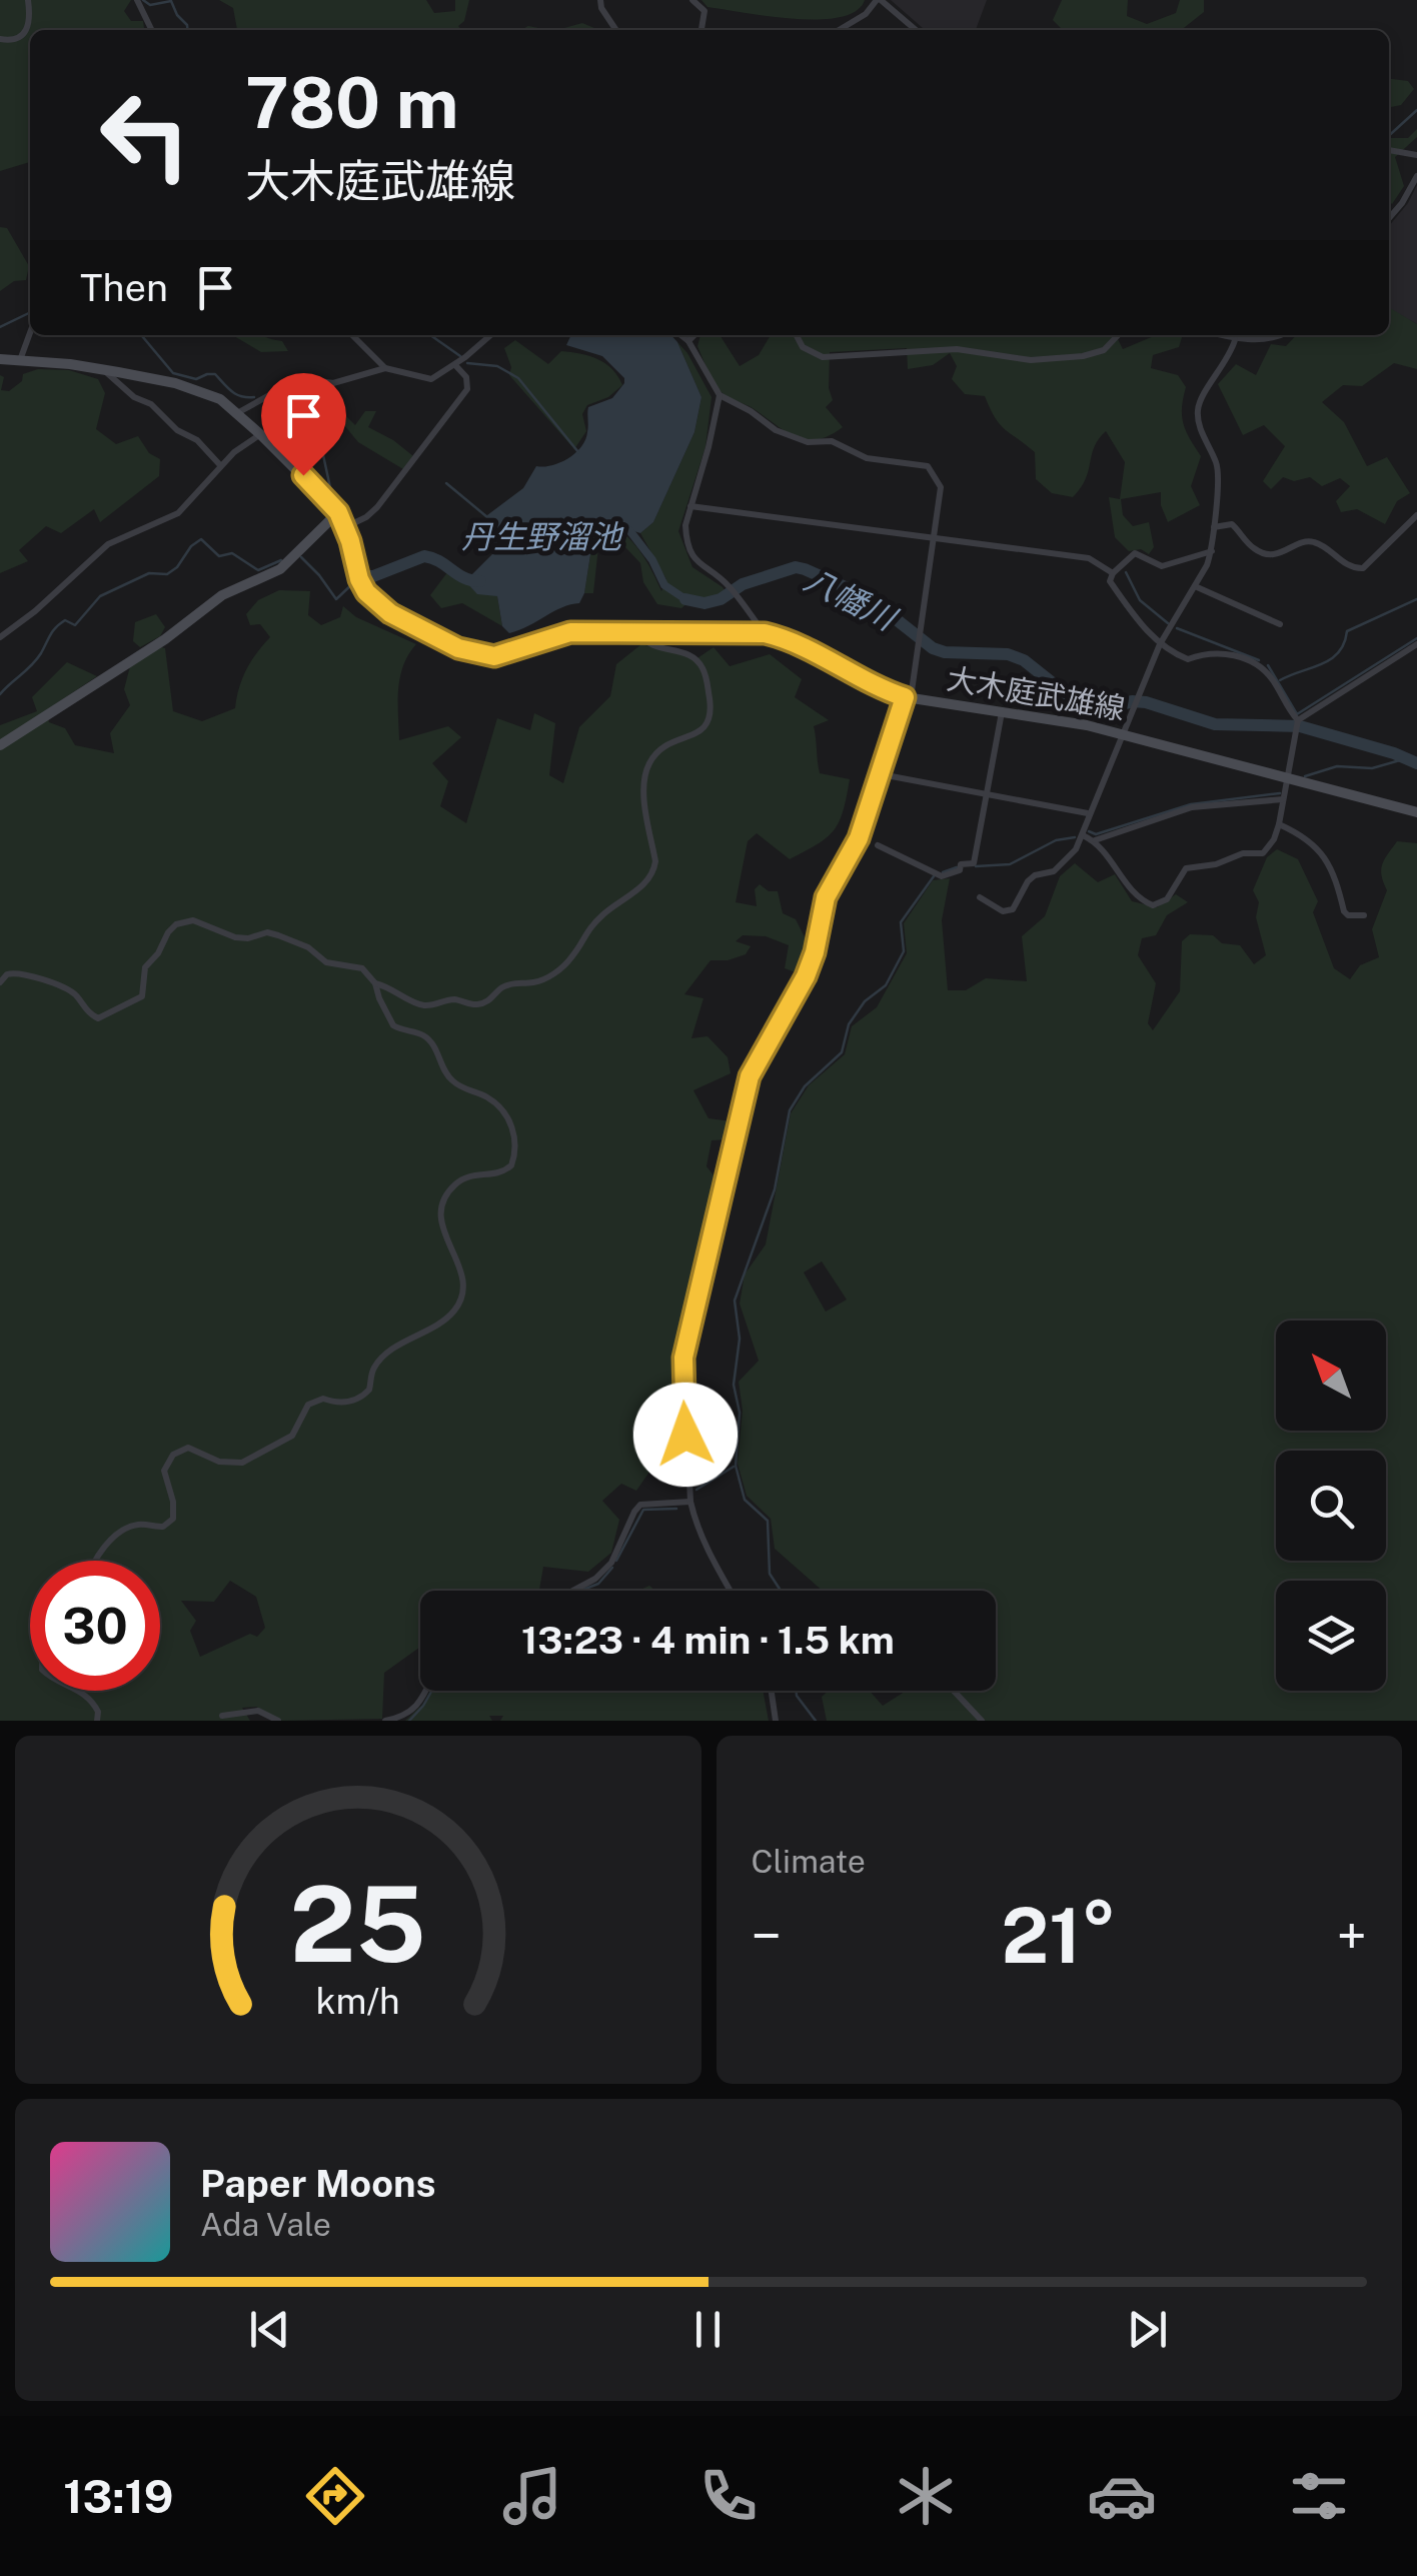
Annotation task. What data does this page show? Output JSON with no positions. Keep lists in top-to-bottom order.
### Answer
{
  "streets": {
    "main road": ["大木庭武雄線"]
  },
  "water": ["丹生野溜池", "八幡川"],
  "north": "top left",
  "page": {
    "turn": ["780 m", "大木庭武雄線"],
    "then": "Then",
    "limit": "30",
    "trip": "13:23 · 4 min · 1.5 km",
    "tile": "Climate",
    "heat": ["−", "21°", "+"],
    "song": ["Paper Moons", "Ada Vale"],
    "tabs": "13:19",
    "gauge": ["25", "km/h"]
  }
}
